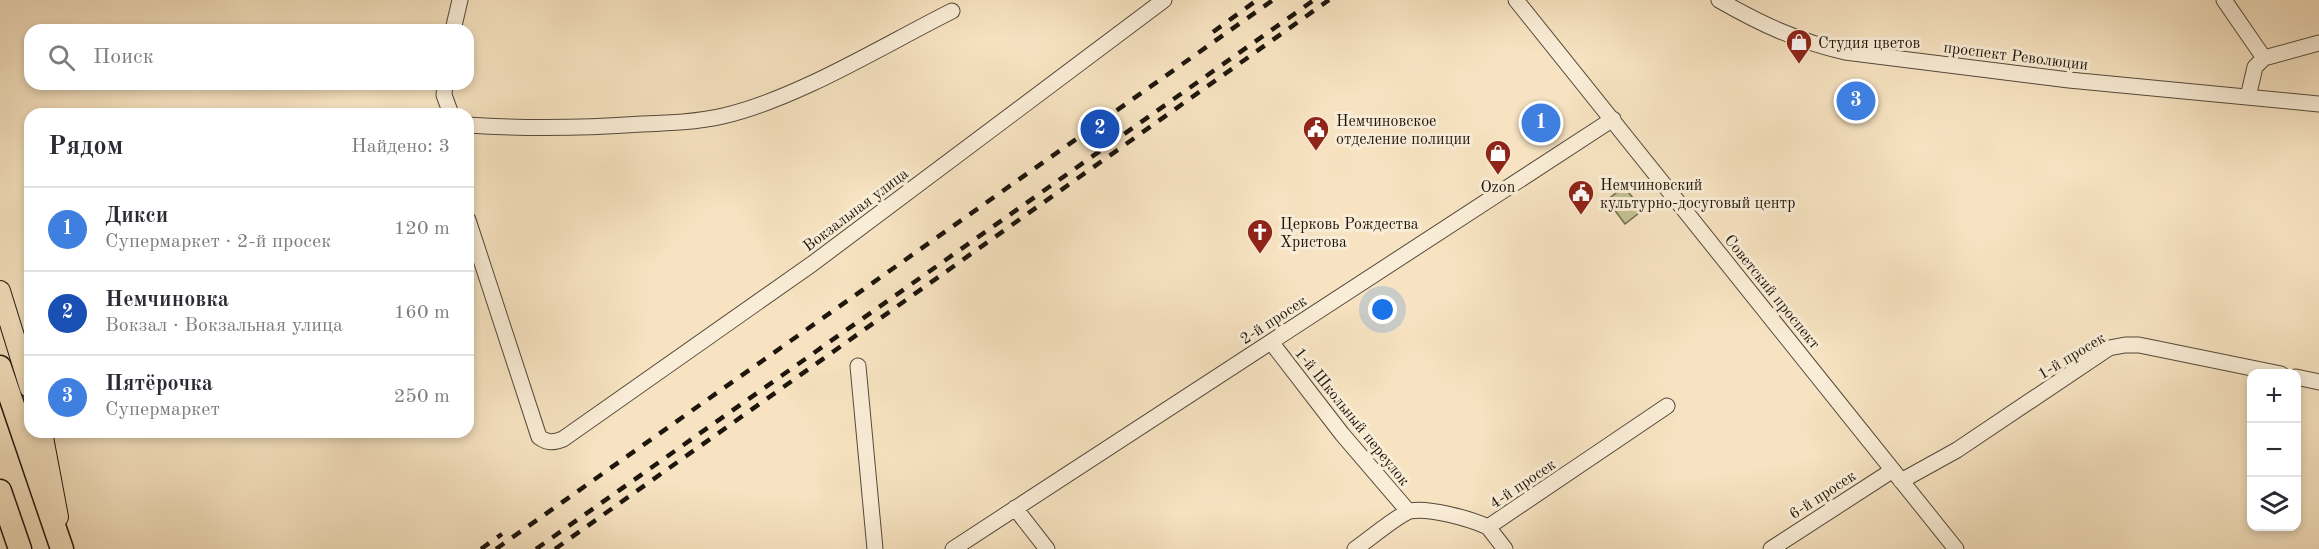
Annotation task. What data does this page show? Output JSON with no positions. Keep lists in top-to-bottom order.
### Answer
{
  "streets": {
    "street": [
      "проспект Революции",
      "Вокзальная улица",
      "Советский проспект",
      "2-й просек",
      "1-й просек",
      "1-й Школьный переулок",
      "4-й просек",
      "6-й просек"
    ]
  },
  "crossings": [
    ["Советский проспект", "2-й просек"],
    ["Советский проспект", "1-й просек"],
    ["Советский проспект", "6-й просек"],
    ["2-й просек", "1-й Школьный переулок"],
    ["1-й просек", "6-й просек"],
    ["1-й Школьный переулок", "4-й просек"]
  ],
  "places": {
    "shop": ["Студия цветов", "Ozon"],
    "public building": ["Немчиновское отделение полиции", "Немчиновский культурно-досуговый центр"],
    "church": ["Церковь Рождества Христова"]
  },
  "page": {
    "search": "Поиск",
    "pins": ["3", "1", "2"],
    "heading": ["Рядом", "Найдено: 3"],
    "list": [
      {
        "mark": "1",
        "name": "Дикси",
        "note": "Супермаркет · 2-й просек",
        "value": "120 m"
      },
      {
        "mark": "2",
        "name": "Немчиновка",
        "note": "Вокзал · Вокзальная улица",
        "value": "160 m"
      },
      {
        "mark": "3",
        "name": "Пятёрочка",
        "note": "Супермаркет",
        "value": "250 m"
      }
    ],
    "map_buttons": ["+", "−"]
  }
}
